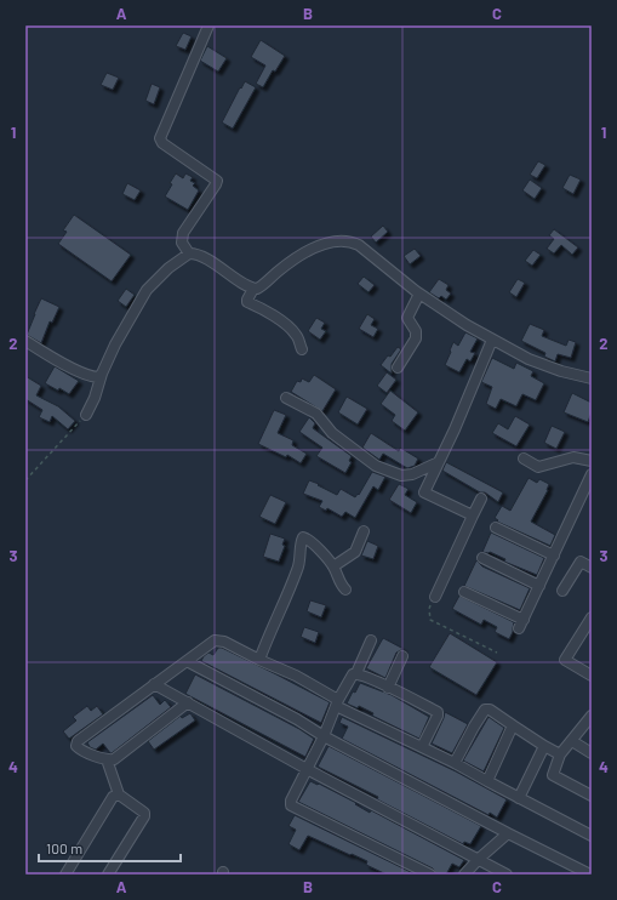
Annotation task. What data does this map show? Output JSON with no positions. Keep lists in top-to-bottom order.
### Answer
{
  "scale_bar": "100 m",
  "grid": {
    "columns": ["A", "B", "C"],
    "rows": [
      "1",
      "2",
      "3",
      "4"
    ]
  }
}
